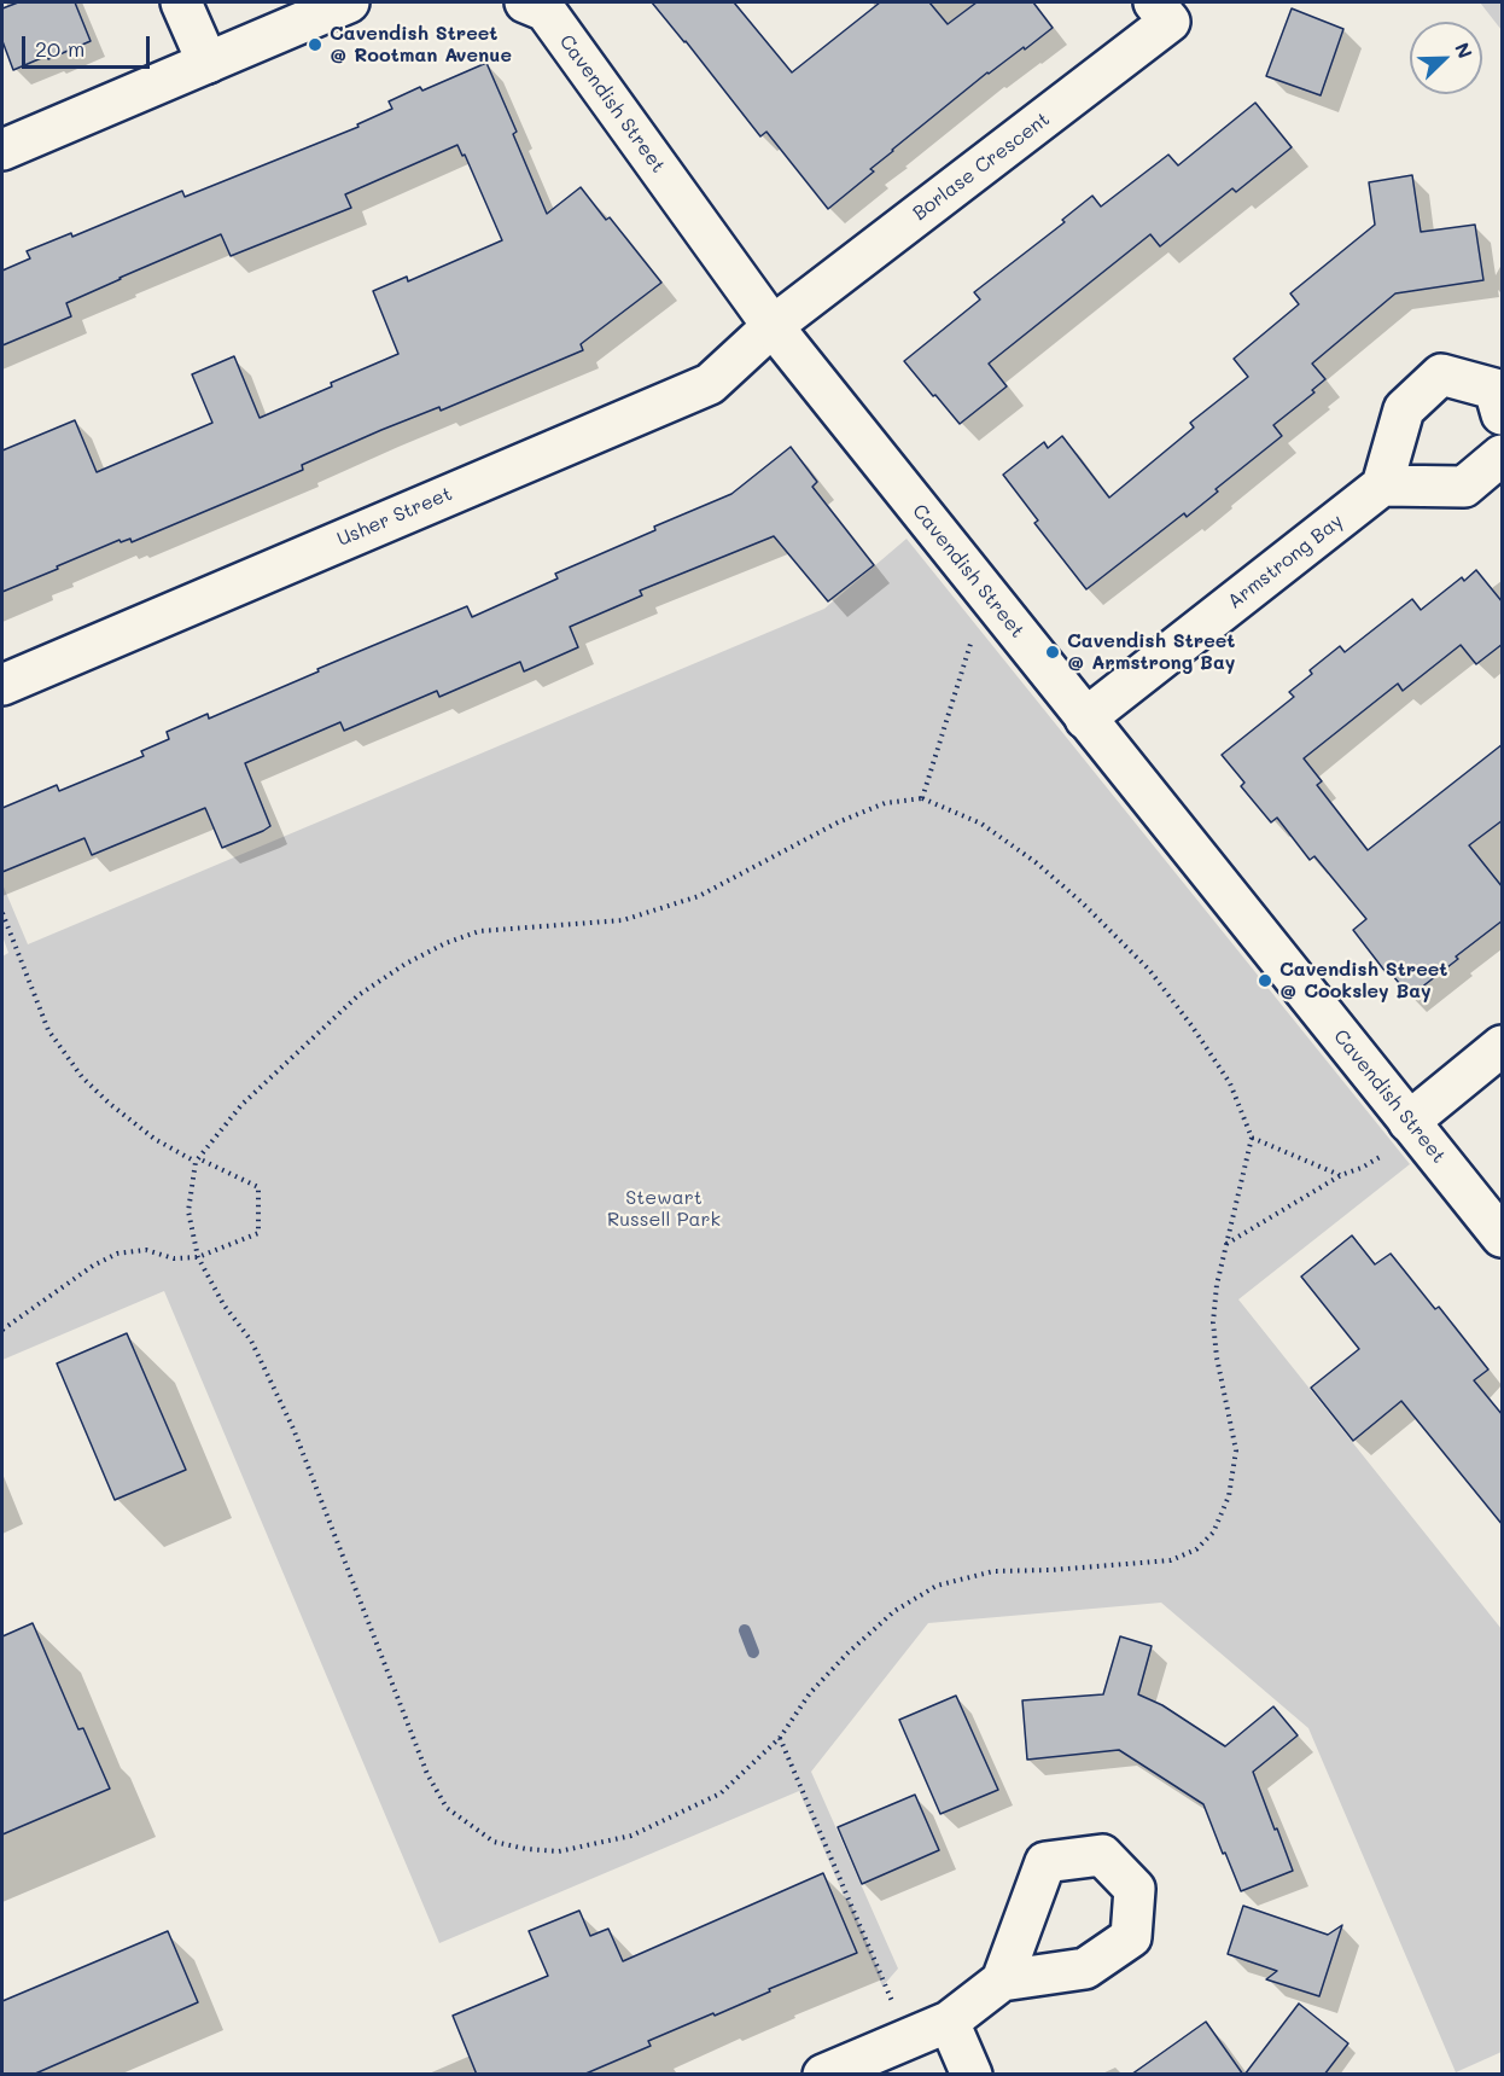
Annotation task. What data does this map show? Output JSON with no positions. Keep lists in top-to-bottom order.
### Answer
{
  "streets": {
    "street": [
      "Cavendish Street",
      "Borlase Crescent",
      "Usher Street",
      "Armstrong Bay"
    ]
  },
  "crossings": [
    ["Cavendish Street", "Borlase Crescent"],
    ["Cavendish Street", "Usher Street"],
    ["Cavendish Street", "Armstrong Bay"],
    ["Borlase Crescent", "Usher Street"]
  ],
  "parks": ["Stewart Russell Park"],
  "places": ["Cavendish Street @ Rootman Avenue", "Cavendish Street @ Armstrong Bay", "Cavendish Street @ Cooksley Bay"],
  "scale_bar": "20 m",
  "north": "top right"
}
